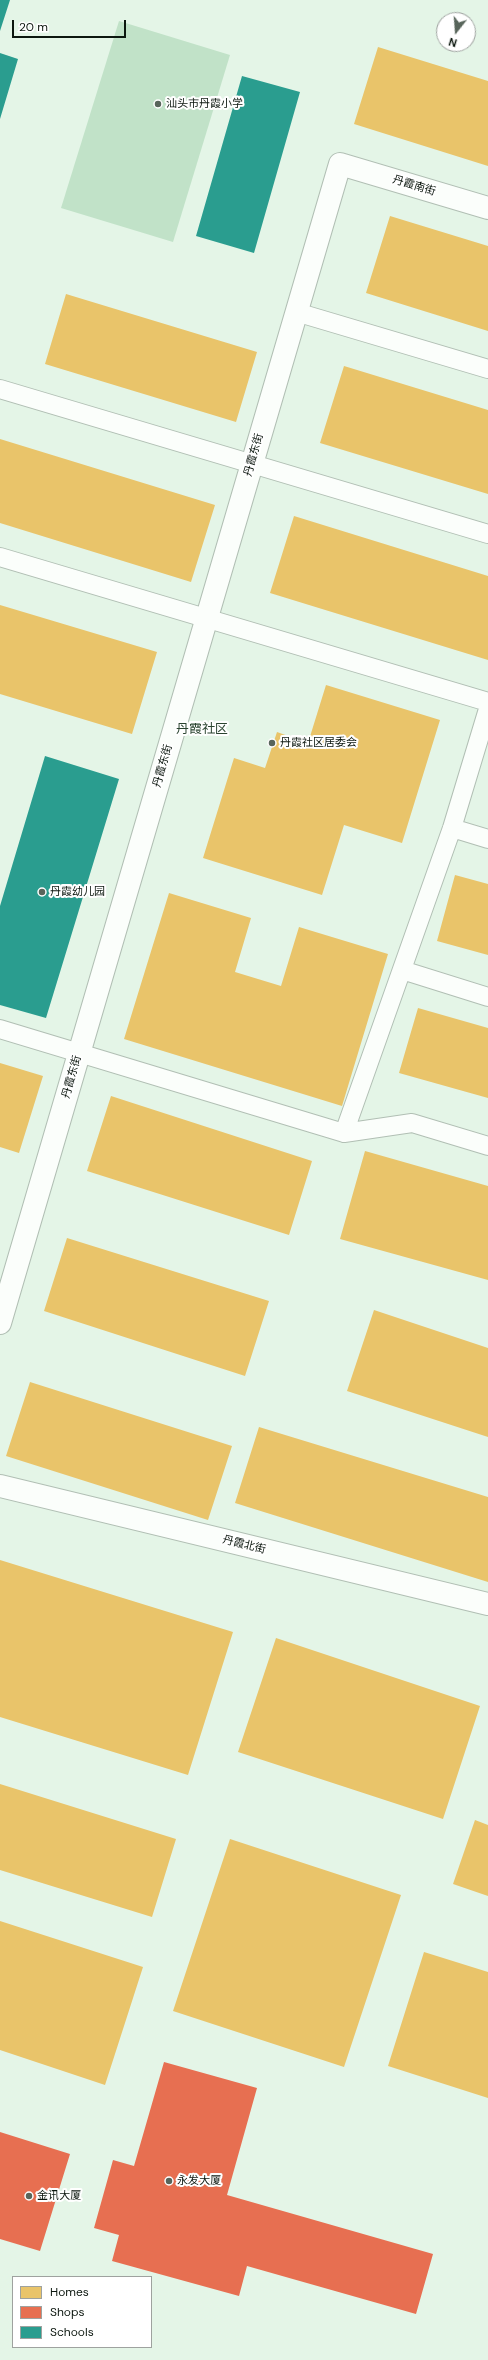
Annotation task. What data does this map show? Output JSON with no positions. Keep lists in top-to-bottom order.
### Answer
{
  "streets": {
    "street": ["丹霞南街", "丹霞东街", "丹霞北街"]
  },
  "crossings": [
    ["丹霞南街", "丹霞东街"]
  ],
  "districts": ["丹霞社区"],
  "places": [
    "汕头市丹霞小学",
    "丹霞社区居委会",
    "丹霞幼儿园",
    "永发大厦",
    "金讯大厦"
  ],
  "legend": ["Homes", "Shops", "Schools"],
  "scale_bar": "20 m",
  "north": "bottom"
}
